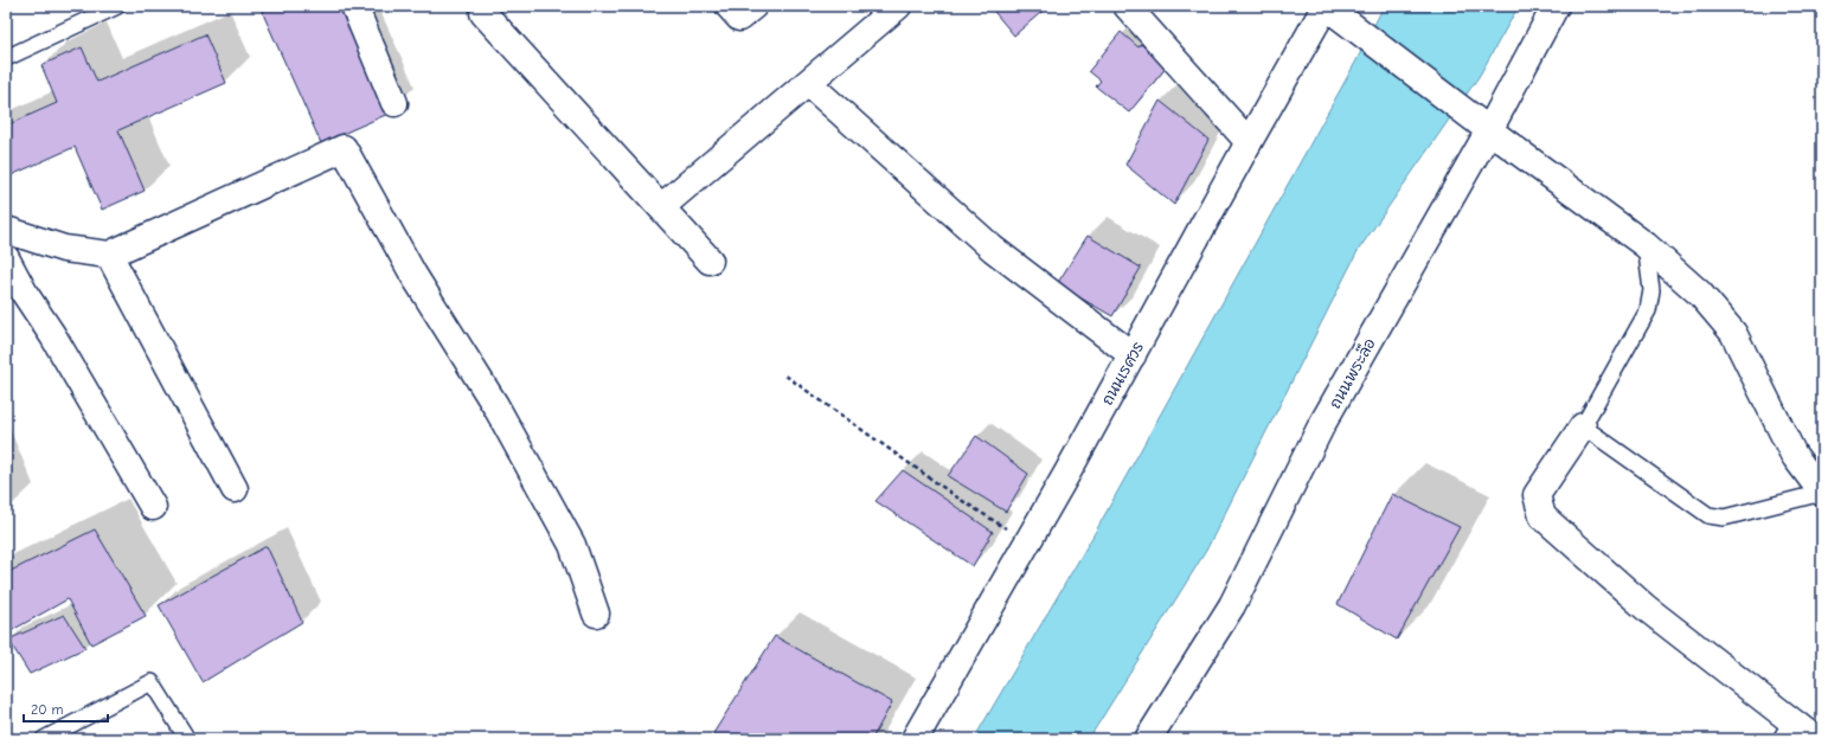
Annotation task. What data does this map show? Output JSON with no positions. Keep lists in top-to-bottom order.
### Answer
{
  "streets": {
    "street": ["ถนนเรศวร", "ถนนพระลือ"]
  },
  "scale_bar": "20 m"
}
